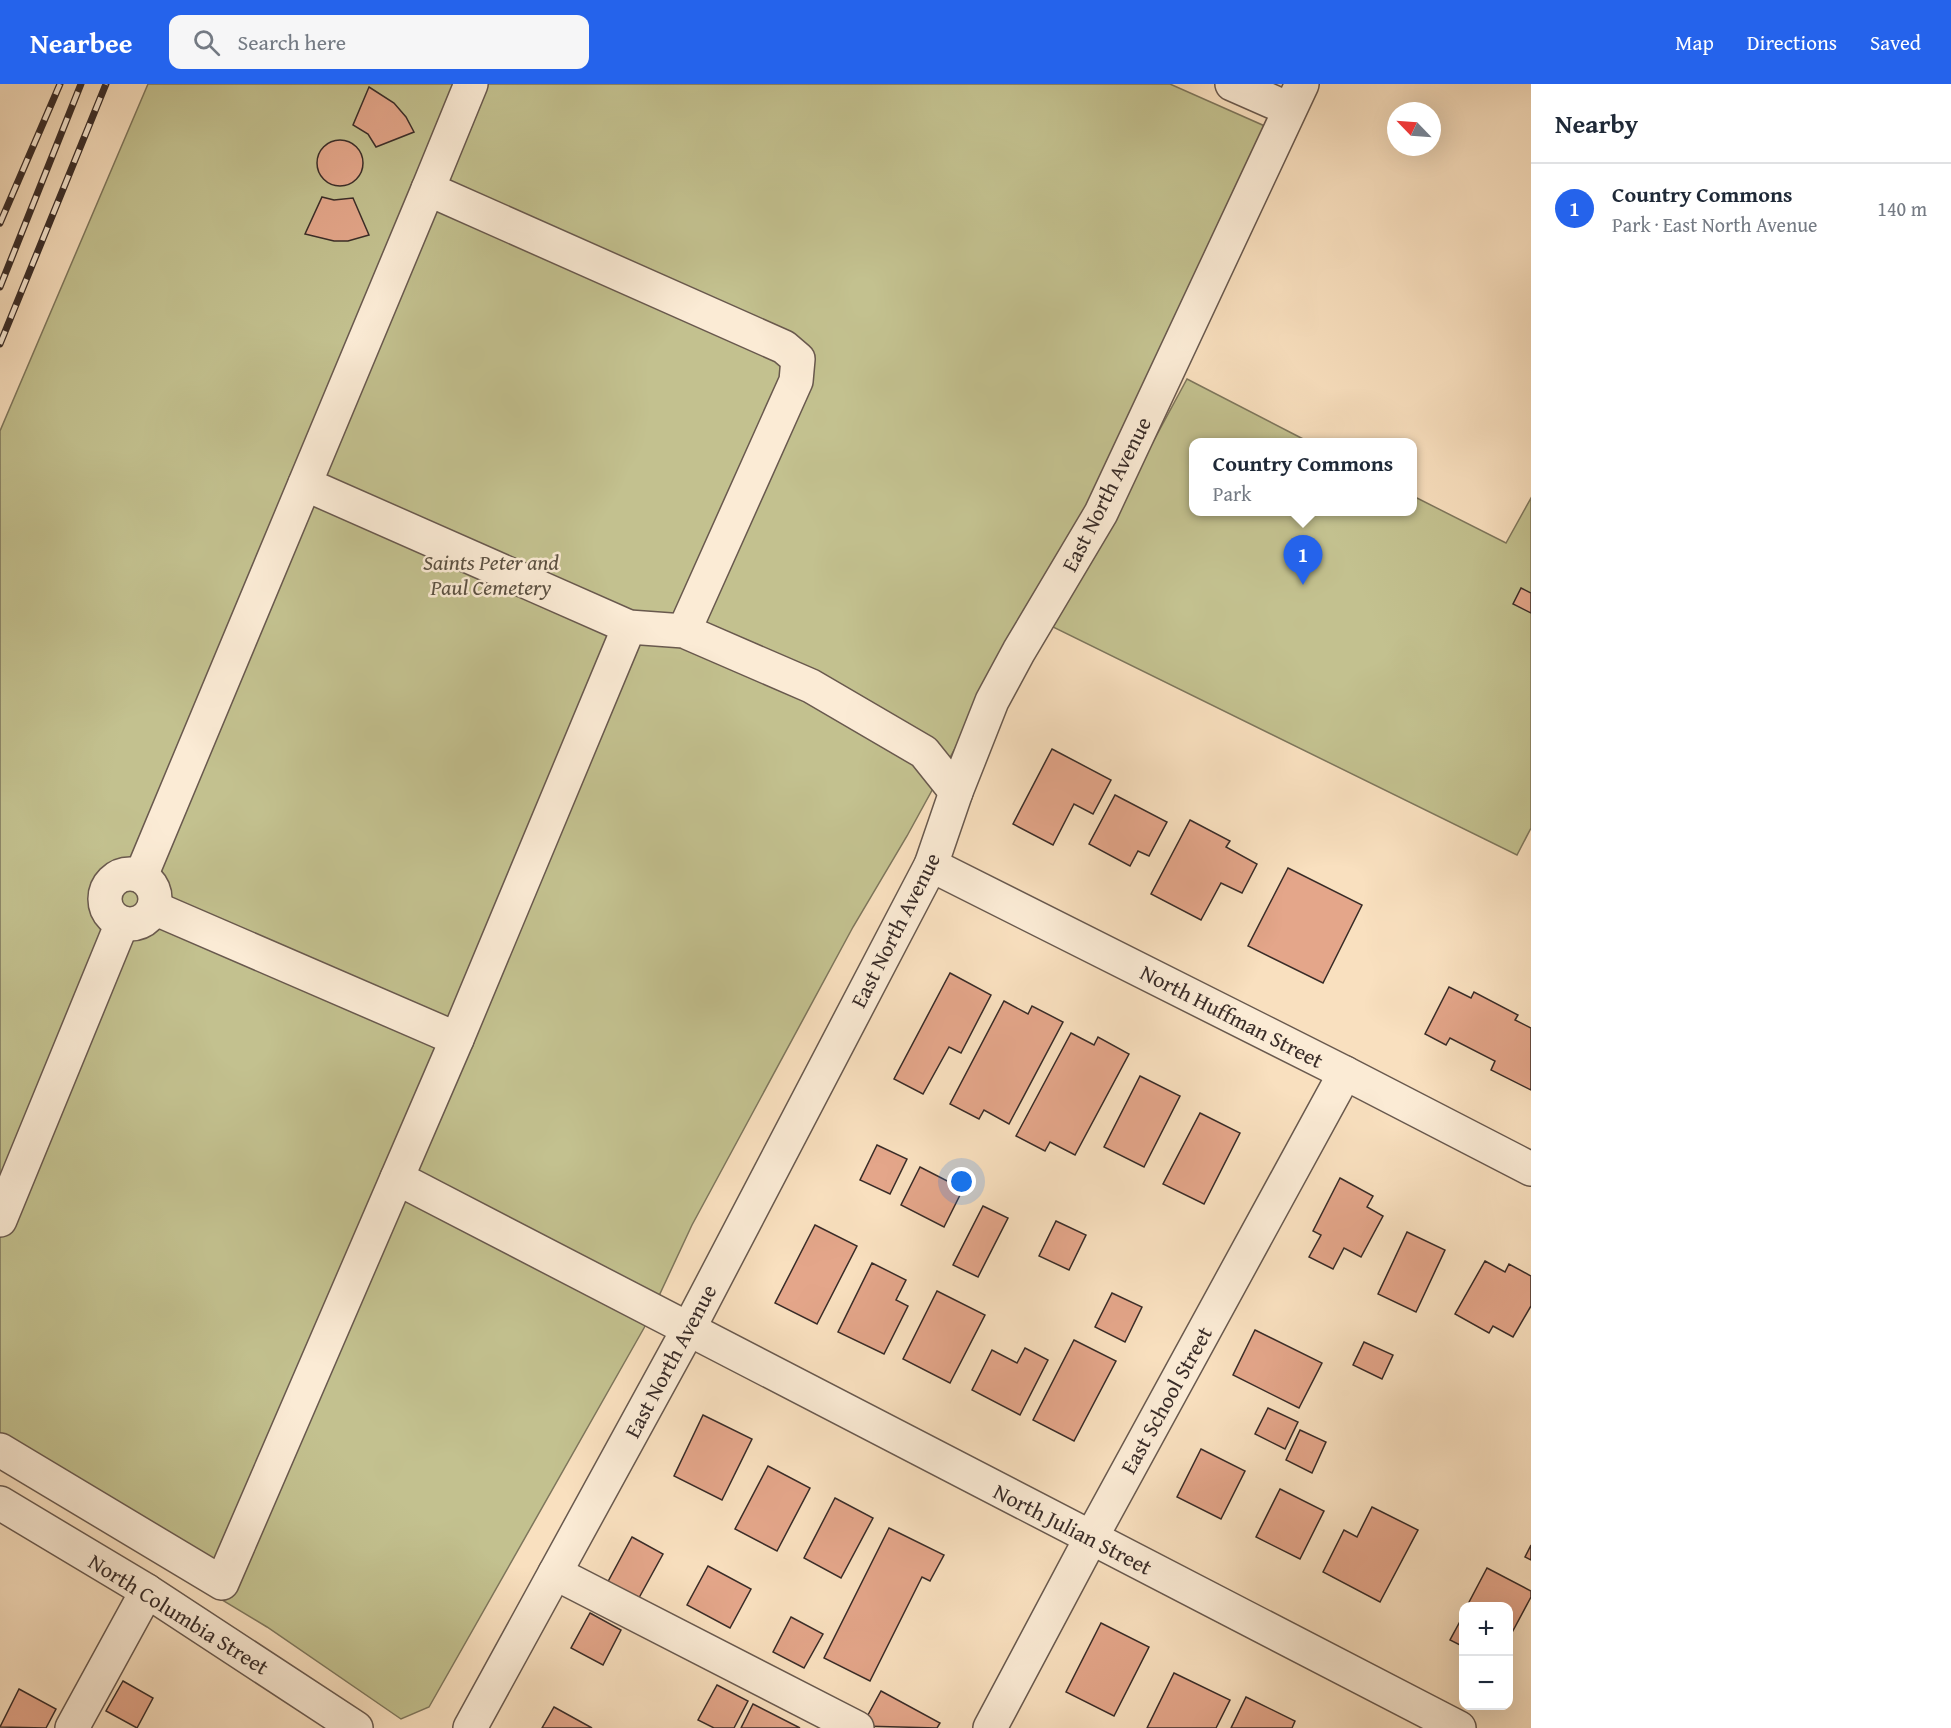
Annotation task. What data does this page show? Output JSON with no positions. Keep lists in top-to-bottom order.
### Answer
{
  "streets": {
    "street": [
      "East North Avenue",
      "North Huffman Street",
      "East School Street",
      "North Julian Street",
      "North Columbia Street"
    ]
  },
  "crossings": [
    ["East North Avenue", "North Huffman Street"],
    ["East North Avenue", "North Julian Street"],
    ["North Huffman Street", "East School Street"],
    ["East School Street", "North Julian Street"]
  ],
  "parks": ["Saints Peter and Paul Cemetery"],
  "north": "top left",
  "page": {
    "header": "Nearbee",
    "search": "Search here",
    "nav": ["Map", "Directions", "Saved"],
    "heading": "Nearby",
    "list": [
      {
        "mark": "1",
        "name": "Country Commons",
        "note": "Park · East North Avenue",
        "value": "140 m"
      }
    ],
    "popup": ["Country Commons", "Park"],
    "pins": "1",
    "map_buttons": ["+", "−"]
  }
}
